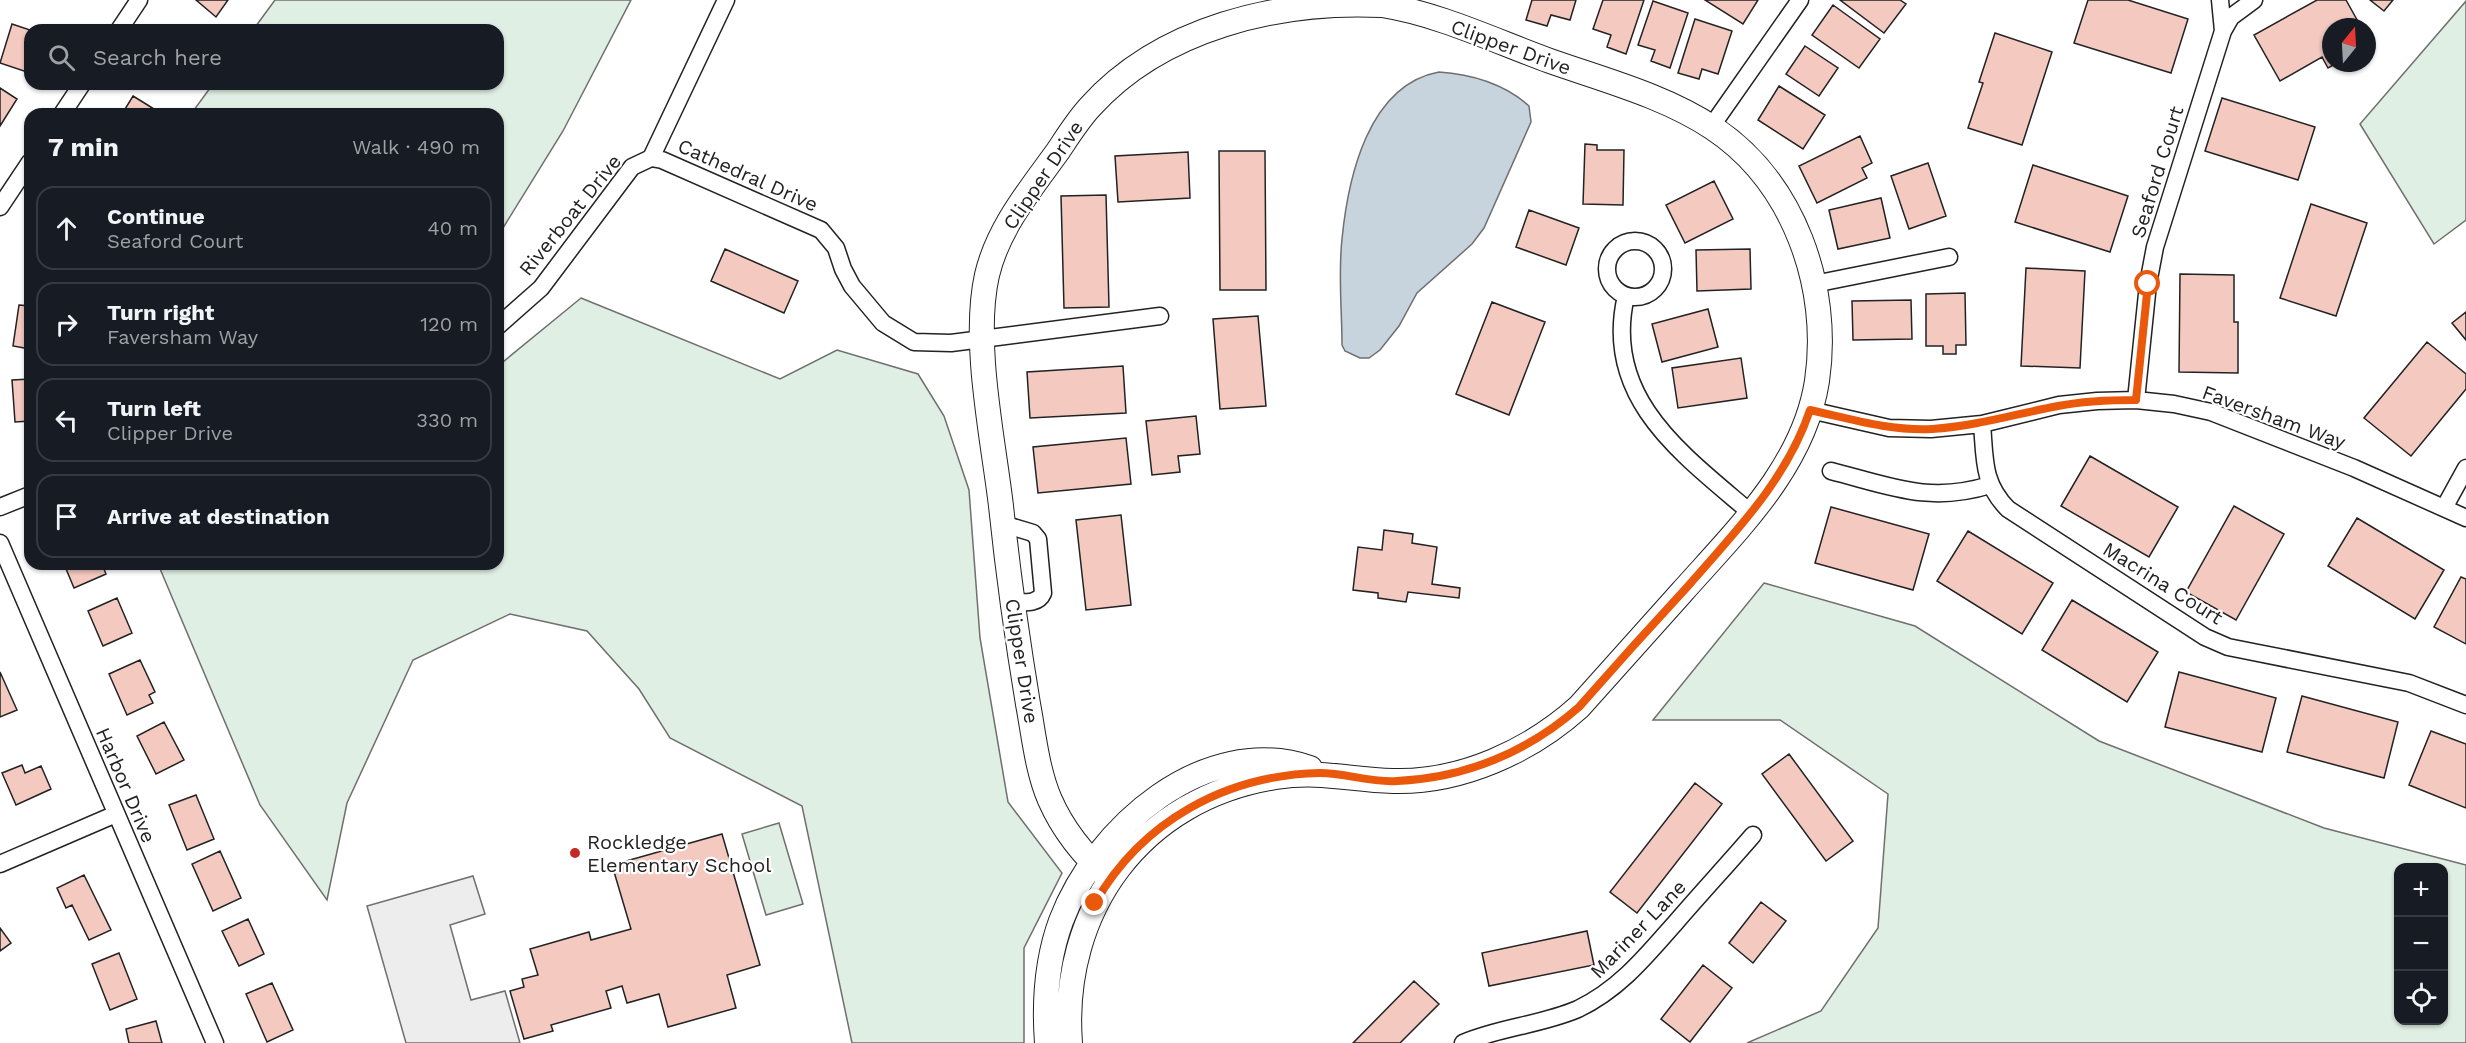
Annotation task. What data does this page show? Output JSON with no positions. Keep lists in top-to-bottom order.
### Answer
{
  "streets": {
    "street": [
      "Clipper Drive",
      "Seaford Court",
      "Cathedral Drive",
      "Riverboat Drive",
      "Faversham Way",
      "Macrina Court",
      "Harbor Drive",
      "Mariner Lane"
    ]
  },
  "crossings": [
    ["Clipper Drive", "Cathedral Drive"],
    ["Clipper Drive", "Faversham Way"],
    ["Seaford Court", "Faversham Way"],
    ["Cathedral Drive", "Riverboat Drive"],
    ["Faversham Way", "Macrina Court"]
  ],
  "places": ["Rockledge Elementary School"],
  "north": "top",
  "page": {
    "search": "Search here",
    "heading": ["7 min", "Walk · 490 m"],
    "list": [
      ["Continue", "Seaford Court", "40 m"],
      ["Turn right", "Faversham Way", "120 m"],
      ["Turn left", "Clipper Drive", "330 m"],
      "Arrive at destination"
    ],
    "map_buttons": ["+", "−"]
  }
}
